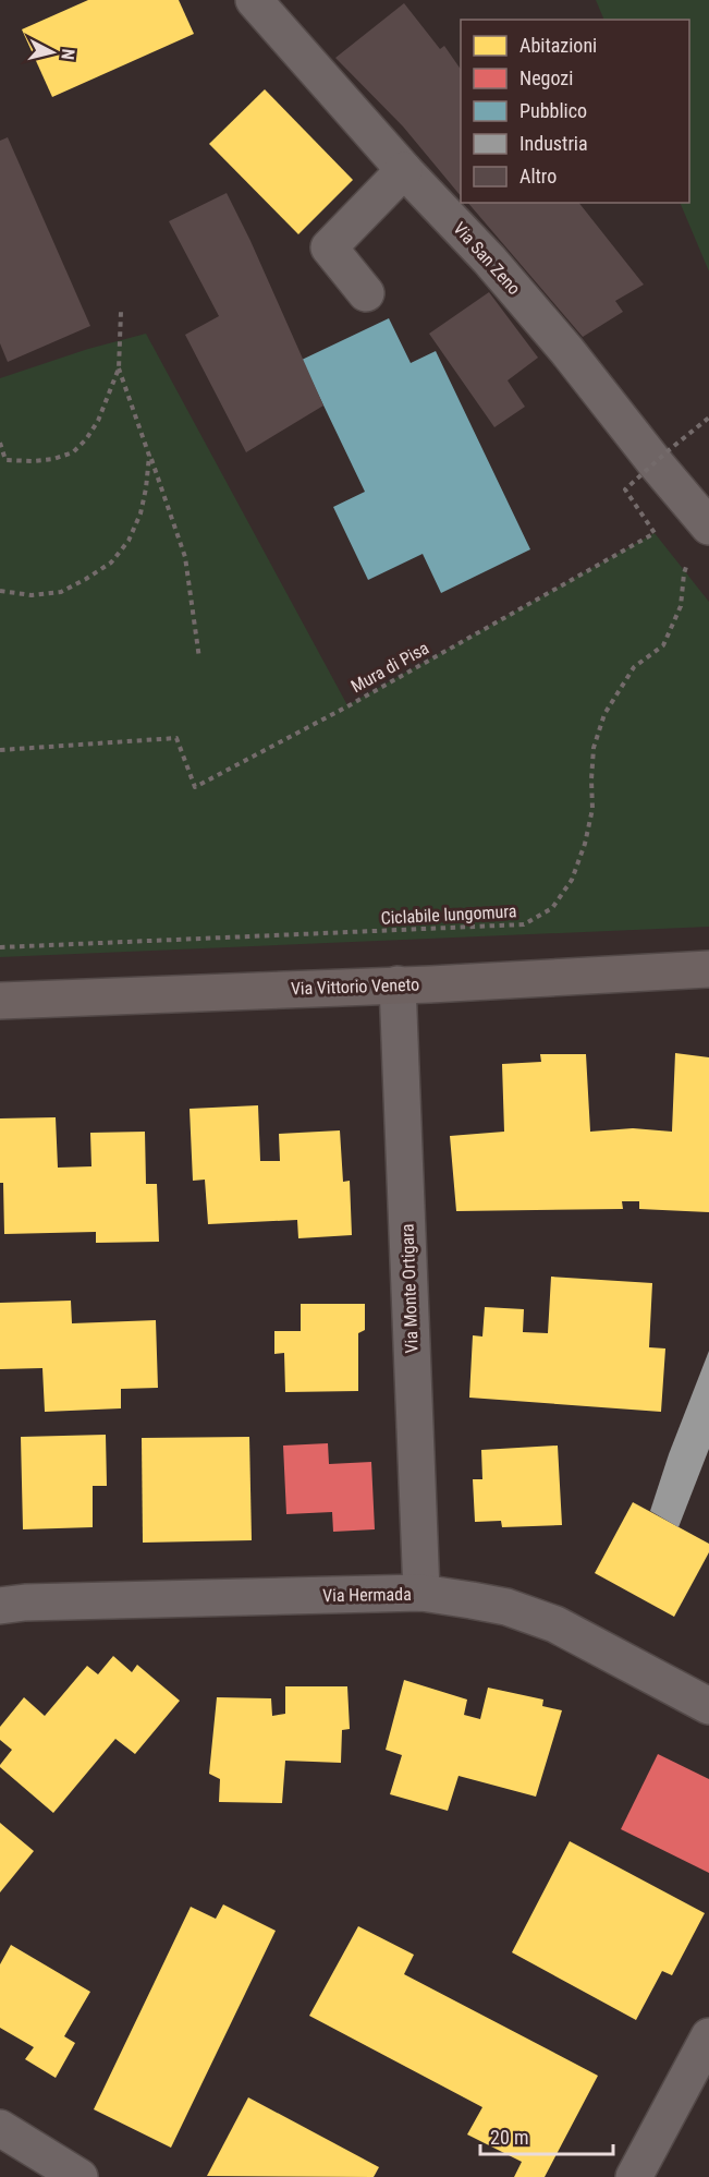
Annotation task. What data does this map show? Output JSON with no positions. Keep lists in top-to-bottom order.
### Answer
{
  "streets": {
    "main road": ["Via Vittorio Veneto"],
    "street": ["Via San Zeno", "Via Monte Ortigara", "Via Hermada"],
    "path": ["Mura di Pisa", "Ciclabile lungomura"]
  },
  "crossings": [
    ["Via San Zeno", "Mura di Pisa"],
    ["Via Vittorio Veneto", "Via Monte Ortigara"],
    ["Via Monte Ortigara", "Via Hermada"]
  ],
  "legend": [
    "Abitazioni",
    "Negozi",
    "Pubblico",
    "Industria",
    "Altro"
  ],
  "scale_bar": "20 m",
  "north": "right"
}
